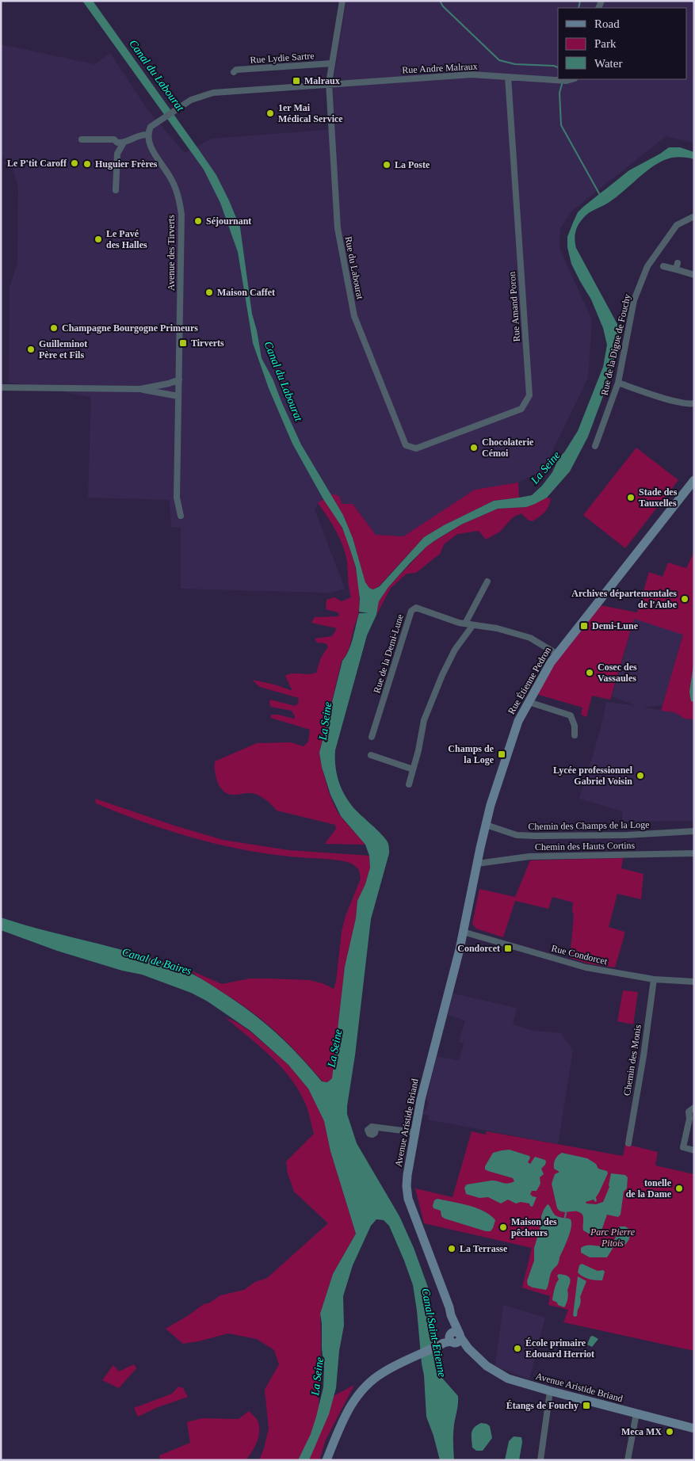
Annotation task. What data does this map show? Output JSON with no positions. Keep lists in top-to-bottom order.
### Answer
{
  "streets": {
    "street": [
      "Rue Lydie Sartre",
      "Rue Andre Malraux",
      "Avenue des Tirverts",
      "Rue du Labourat",
      "Rue Amand Poron",
      "Rue de la Digue de Fouchy",
      "Rue de la Demi-Lune",
      "Rue Étienne Pedron",
      "Chemin des Champs de la Loge",
      "Chemin des Hauts Cortins",
      "Rue Condorcet",
      "Chemin des Monis",
      "Avenue Aristide Briand"
    ]
  },
  "crossings": [
    ["Rue Lydie Sartre", "Rue du Labourat"],
    ["Rue Andre Malraux", "Rue du Labourat"],
    ["Rue Andre Malraux", "Rue Amand Poron"],
    ["Rue du Labourat", "Rue Amand Poron"],
    ["Rue de la Demi-Lune", "Rue Étienne Pedron"],
    ["Rue Étienne Pedron", "Chemin des Champs de la Loge"],
    ["Rue Étienne Pedron", "Chemin des Hauts Cortins"],
    ["Rue Étienne Pedron", "Rue Condorcet"],
    ["Rue Étienne Pedron", "Avenue Aristide Briand"],
    ["Rue Condorcet", "Chemin des Monis"],
    ["Rue Condorcet", "Avenue Aristide Briand"]
  ],
  "water": [
    "Canal du Labourat",
    "La Seine",
    "Canal de Baires",
    "Canal Saint-Etienne"
  ],
  "parks": ["Parc Pierre Pitois"],
  "places": {
    "transit": [
      "Malraux",
      "Tirverts",
      "Demi-Lune",
      "Champs de la Loge",
      "Condorcet",
      "Étangs de Fouchy"
    ],
    "other": [
      "1er Mai Médical Service",
      "Le P'tit Caroff",
      "Huguier Frères",
      "La Poste",
      "Séjournant",
      "Le Pavé des Halles",
      "Maison Caffet",
      "Champagne Bourgogne Primeurs",
      "Guilleminot Père et Fils",
      "Chocolaterie Cémoi",
      "Stade des Tauxelles",
      "Archives départementales de l'Aube",
      "Cosec des Vassaules",
      "Lycée professionnel Gabriel Voisin",
      "tonelle de la Dame",
      "Maison des pêcheurs",
      "La Terrasse",
      "École primaire Edouard Herriot",
      "Meca MX"
    ]
  },
  "legend": ["Road", "Park", "Water"]
}
